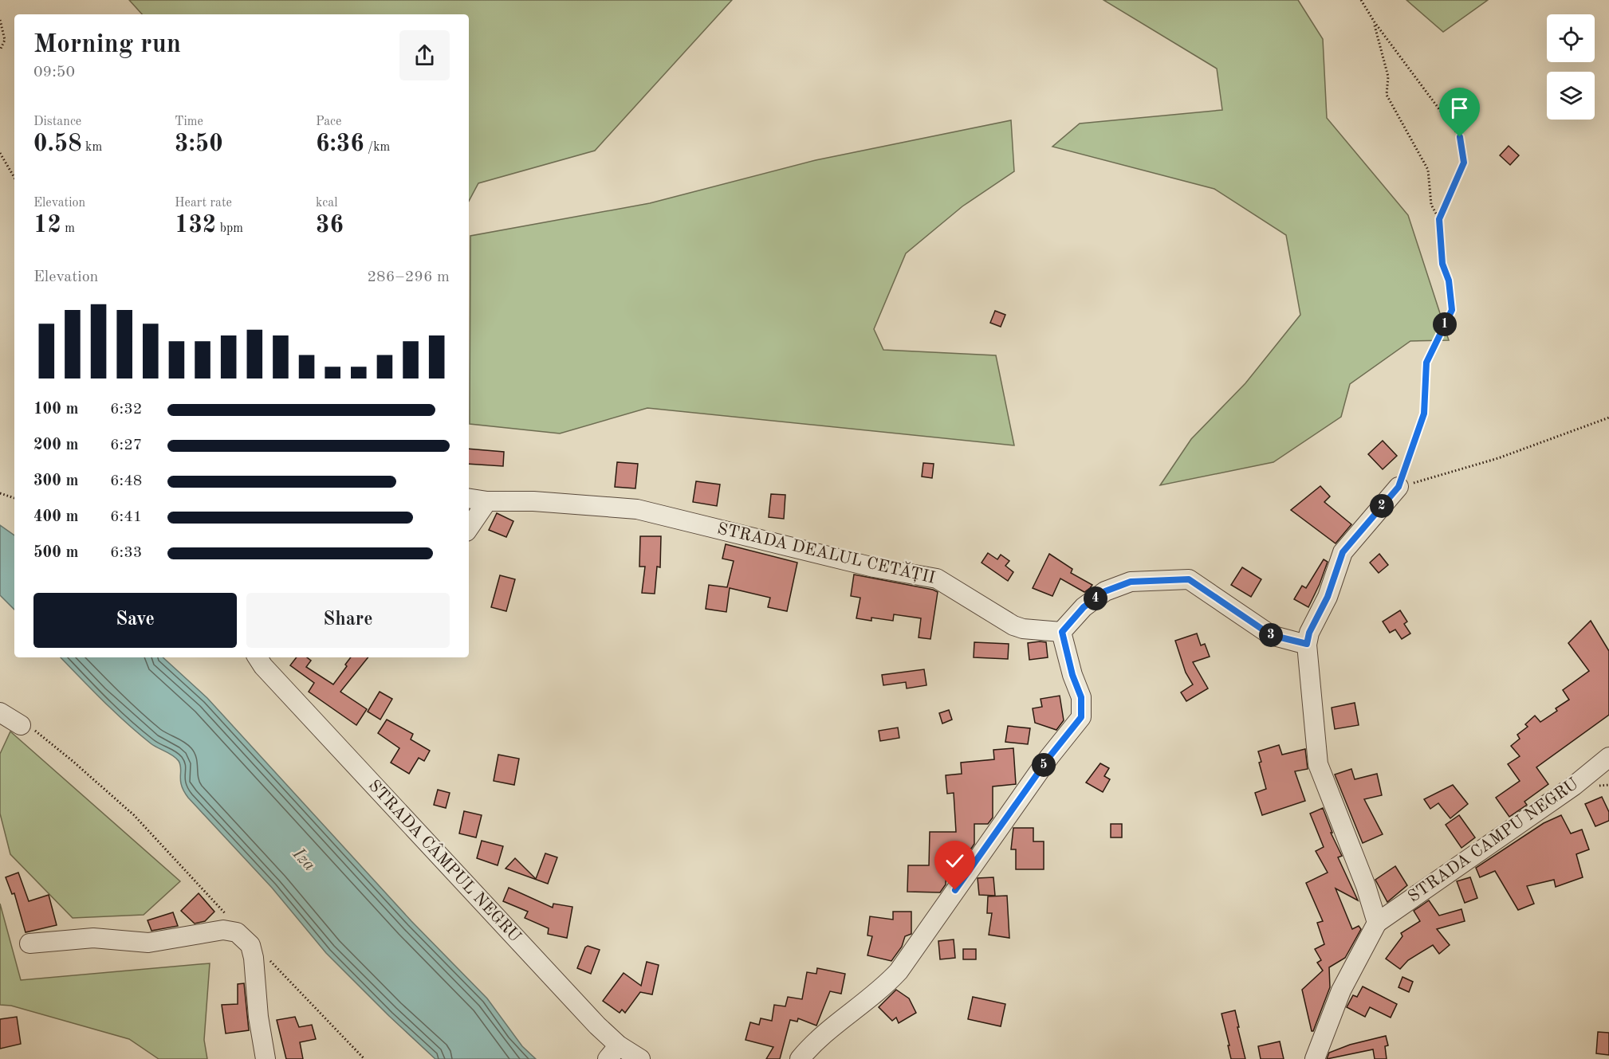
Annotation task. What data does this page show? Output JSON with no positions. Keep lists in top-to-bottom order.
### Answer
{
  "streets": {
    "street": ["STRADA DEALUL CETĂȚII", "STRADA CAMPU NEGRU", "STRADA CÂMPUL NEGRU"]
  },
  "water": ["Iza"],
  "page": {
    "heading": ["Morning run", "09:50"],
    "stats": [
      ["Distance", "0.58 km"],
      ["Time", "3:50"],
      ["Pace", "6:36 /km"],
      ["Elevation", "12 m"],
      ["Heart rate", "132 bpm"],
      ["kcal", "36"]
    ],
    "chart": ["Elevation", "286–296 m"],
    "pins": [
      "1",
      "2",
      "4",
      "3",
      "5"
    ],
    "list": [
      {
        "name": "100 m",
        "note": "6:32"
      },
      {
        "name": "200 m",
        "note": "6:27"
      },
      {
        "name": "300 m",
        "note": "6:48"
      },
      {
        "name": "400 m",
        "note": "6:41"
      },
      {
        "name": "500 m",
        "note": "6:33"
      }
    ],
    "buttons": ["Save", "Share"]
  }
}
